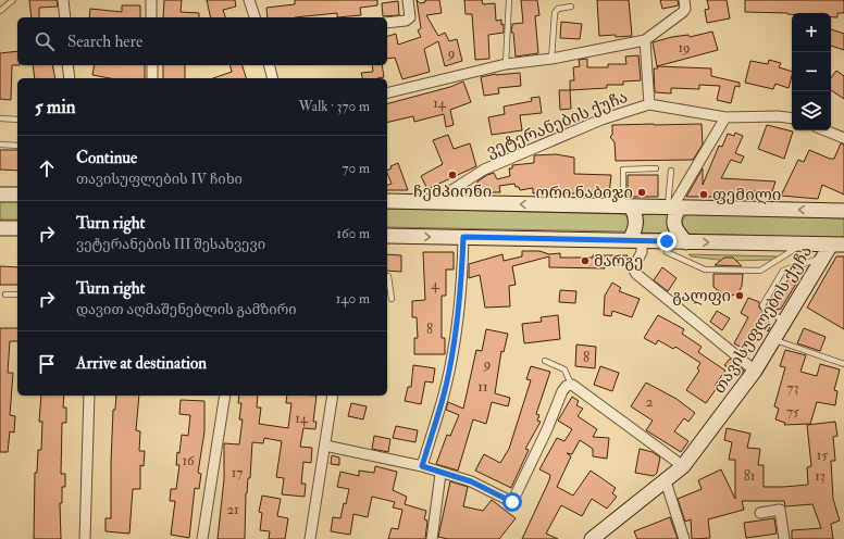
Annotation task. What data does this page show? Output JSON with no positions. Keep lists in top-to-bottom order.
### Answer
{
  "streets": {
    "main road": ["თავისუფლების ქუჩა"],
    "street": ["ვეტერანების ქუჩა"]
  },
  "places": [
    "ჩემპიონი",
    "ორი ნაბიჯი",
    "ფემილი",
    "მარგე",
    "გალფი"
  ],
  "house_numbers": [
    "19",
    "9",
    "14",
    "4",
    "8",
    "8",
    "9",
    "11",
    "73",
    "2",
    "75",
    "14",
    "15",
    "16",
    "17",
    "81",
    "13",
    "21"
  ],
  "page": {
    "map_buttons": ["+", "−"],
    "search": "Search here",
    "heading": ["5 min", "Walk · 370 m"],
    "list": [
      ["Continue", "თავისუფლების IV ჩიხი", "70 m"],
      ["Turn right", "ვეტერანების III შესახვევი", "160 m"],
      ["Turn right", "დავით აღმაშენებლის გამზირი", "140 m"],
      "Arrive at destination"
    ]
  }
}
